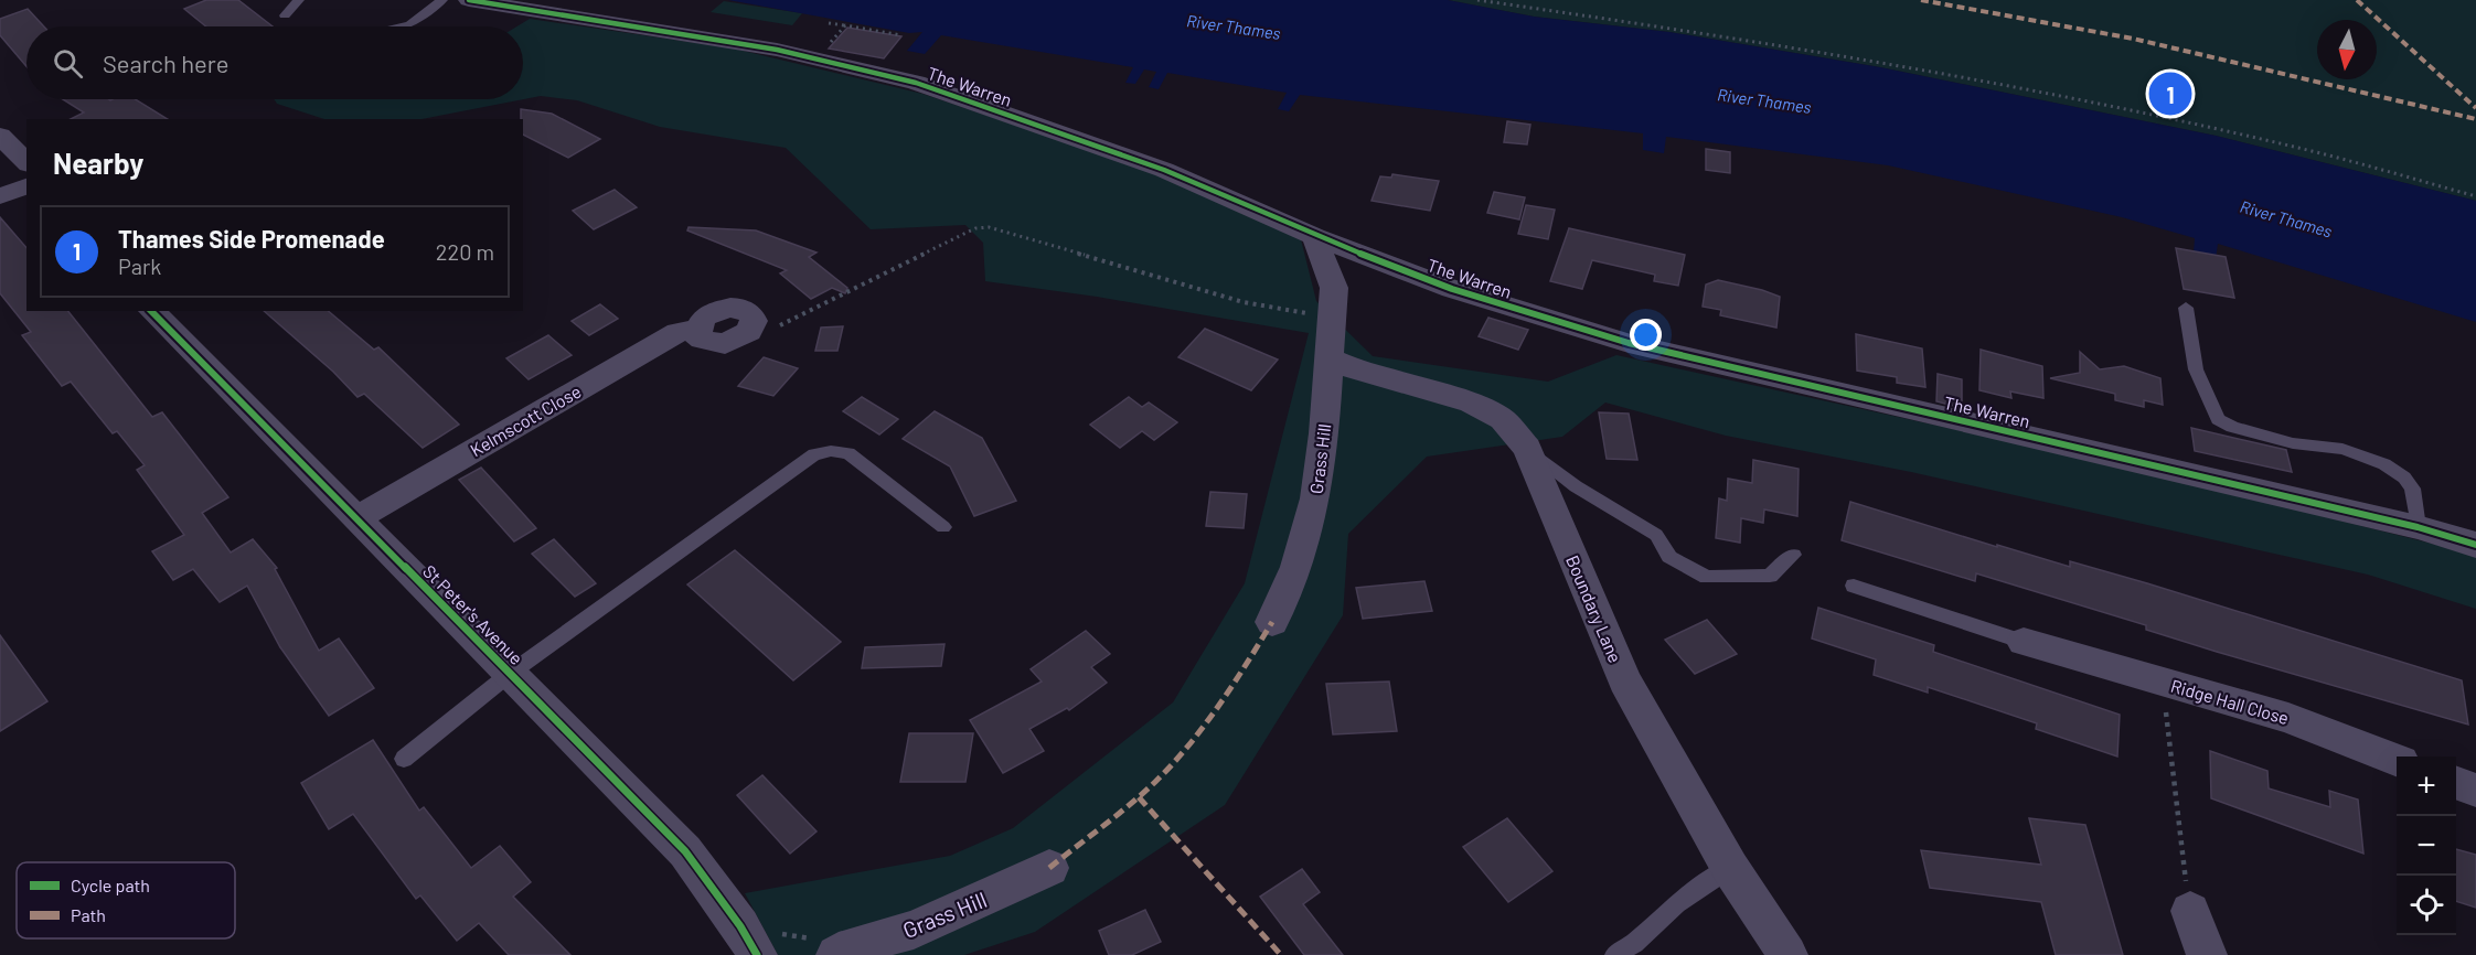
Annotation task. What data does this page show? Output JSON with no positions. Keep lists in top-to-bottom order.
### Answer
{
  "streets": {
    "street": [
      "The Warren",
      "Kelmscott Close",
      "Grass Hill",
      "Boundary Lane",
      "St Peter's Avenue",
      "Ridge Hall Close"
    ]
  },
  "crossings": [
    ["The Warren", "Grass Hill"],
    ["Kelmscott Close", "St Peter's Avenue"],
    ["Grass Hill", "Boundary Lane"]
  ],
  "water": ["River Thames"],
  "legend": ["Cycle path", "Path"],
  "north": "bottom",
  "page": {
    "search": "Search here",
    "pins": "1",
    "heading": "Nearby",
    "list": [
      {
        "mark": "1",
        "name": "Thames Side Promenade",
        "note": "Park",
        "value": "220 m"
      }
    ],
    "map_buttons": ["+", "−"]
  }
}
